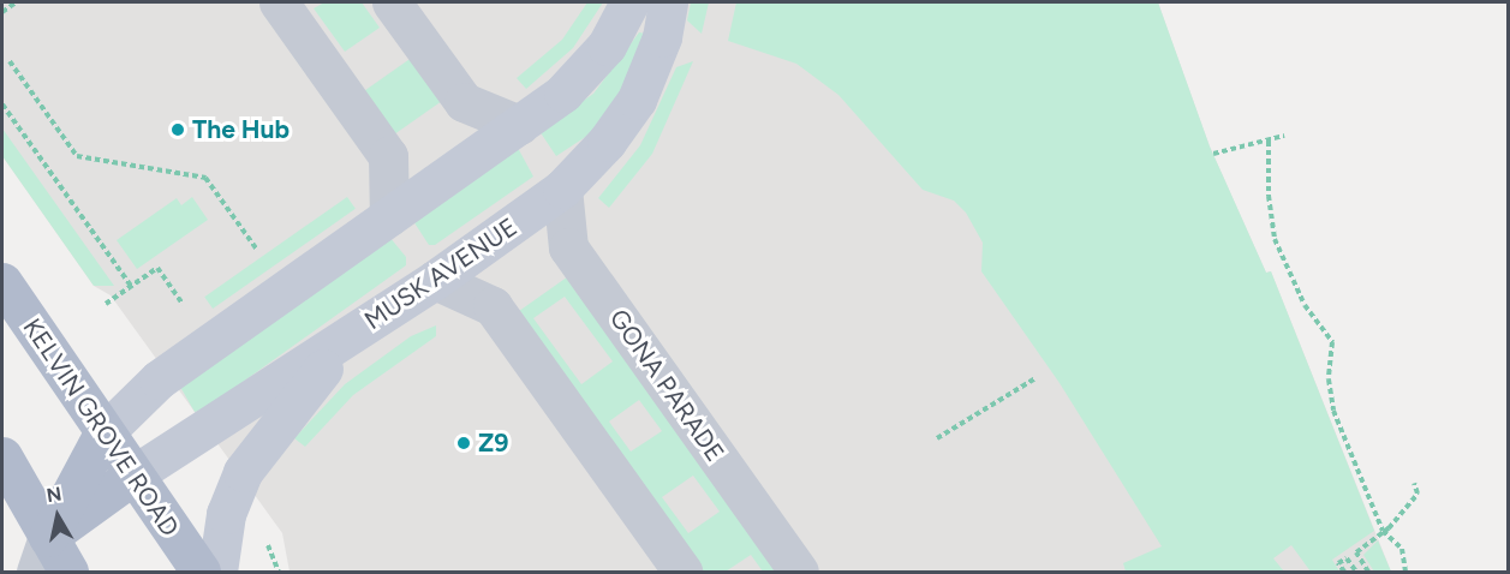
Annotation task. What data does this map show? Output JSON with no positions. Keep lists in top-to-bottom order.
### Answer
{
  "streets": {
    "main road": ["KELVIN GROVE ROAD"],
    "street": ["MUSK AVENUE", "GONA PARADE"]
  },
  "crossings": [
    ["MUSK AVENUE", "GONA PARADE"],
    ["MUSK AVENUE", "KELVIN GROVE ROAD"]
  ],
  "places": ["The Hub", "Z9"],
  "north": "top"
}
